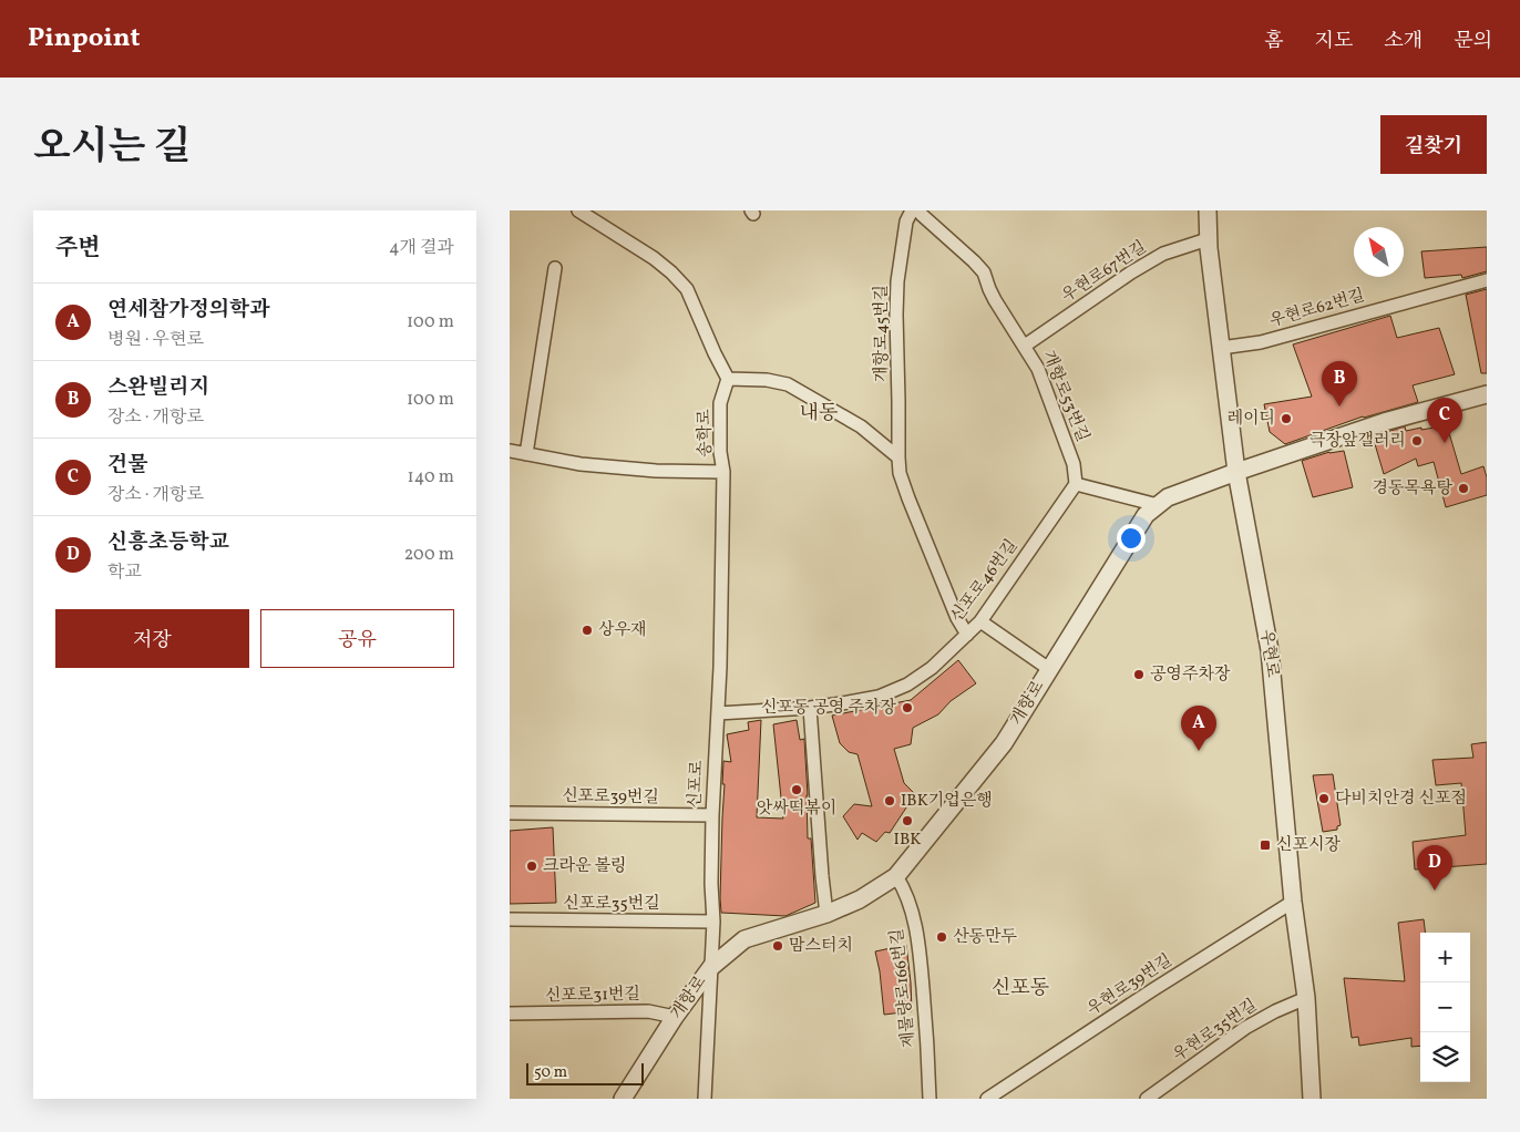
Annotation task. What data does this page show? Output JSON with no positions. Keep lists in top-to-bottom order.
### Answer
{
  "streets": {
    "street": [
      "우현로67번길",
      "우현로62번길",
      "개항로45번길",
      "개항로53번길",
      "송학로",
      "신포로46번길",
      "우현로",
      "개항로",
      "신포로",
      "신포로39번길",
      "신포로35번길",
      "우현로39번길",
      "제물량로166번길",
      "신포로31번길",
      "우현로35번길"
    ]
  },
  "crossings": [
    ["우현로67번길", "개항로53번길"],
    ["우현로67번길", "우현로"],
    ["우현로62번길", "우현로"],
    ["개항로45번길", "신포로46번길"],
    ["개항로53번길", "신포로46번길"],
    ["송학로", "신포로"],
    ["신포로46번길", "신포로"],
    ["우현로", "개항로"],
    ["우현로", "우현로39번길"],
    ["우현로", "우현로35번길"],
    ["개항로", "신포로"],
    ["개항로", "제물량로166번길"],
    ["개항로", "신포로31번길"],
    ["신포로", "신포로39번길"],
    ["신포로", "신포로35번길"]
  ],
  "districts": ["내동", "신포동"],
  "places": {
    "other": [
      "레이디",
      "극장앞갤러리",
      "경동목욕탕",
      "상우재",
      "공영주차장",
      "신포동 공영 주차장",
      "앗싸떡볶이",
      "다비치안경 신포점",
      "IBK기업은행",
      "IBK",
      "크라운 볼링",
      "산동만두",
      "맘스터치"
    ],
    "transit": ["신포시장"]
  },
  "scale_bar": "50 m",
  "north": "top left",
  "page": {
    "header": "Pinpoint",
    "nav": [
      "홈",
      "지도",
      "소개",
      "문의"
    ],
    "title": "오시는 길",
    "buttons": [
      "길찾기",
      ["저장", "공유"]
    ],
    "heading": ["주변", "4개 결과"],
    "list": [
      {
        "mark": "A",
        "name": "연세참가정의학과",
        "note": "병원 · 우현로",
        "value": "100 m"
      },
      {
        "mark": "B",
        "name": "스완빌리지",
        "note": "장소 · 개항로",
        "value": "100 m"
      },
      {
        "mark": "C",
        "name": "건물",
        "note": "장소 · 개항로",
        "value": "140 m"
      },
      {
        "mark": "D",
        "name": "신흥초등학교",
        "note": "학교",
        "value": "200 m"
      }
    ],
    "pins": [
      "B",
      "C",
      "A",
      "D"
    ],
    "map_buttons": ["+", "−"],
    "scale": "50 m"
  }
}
